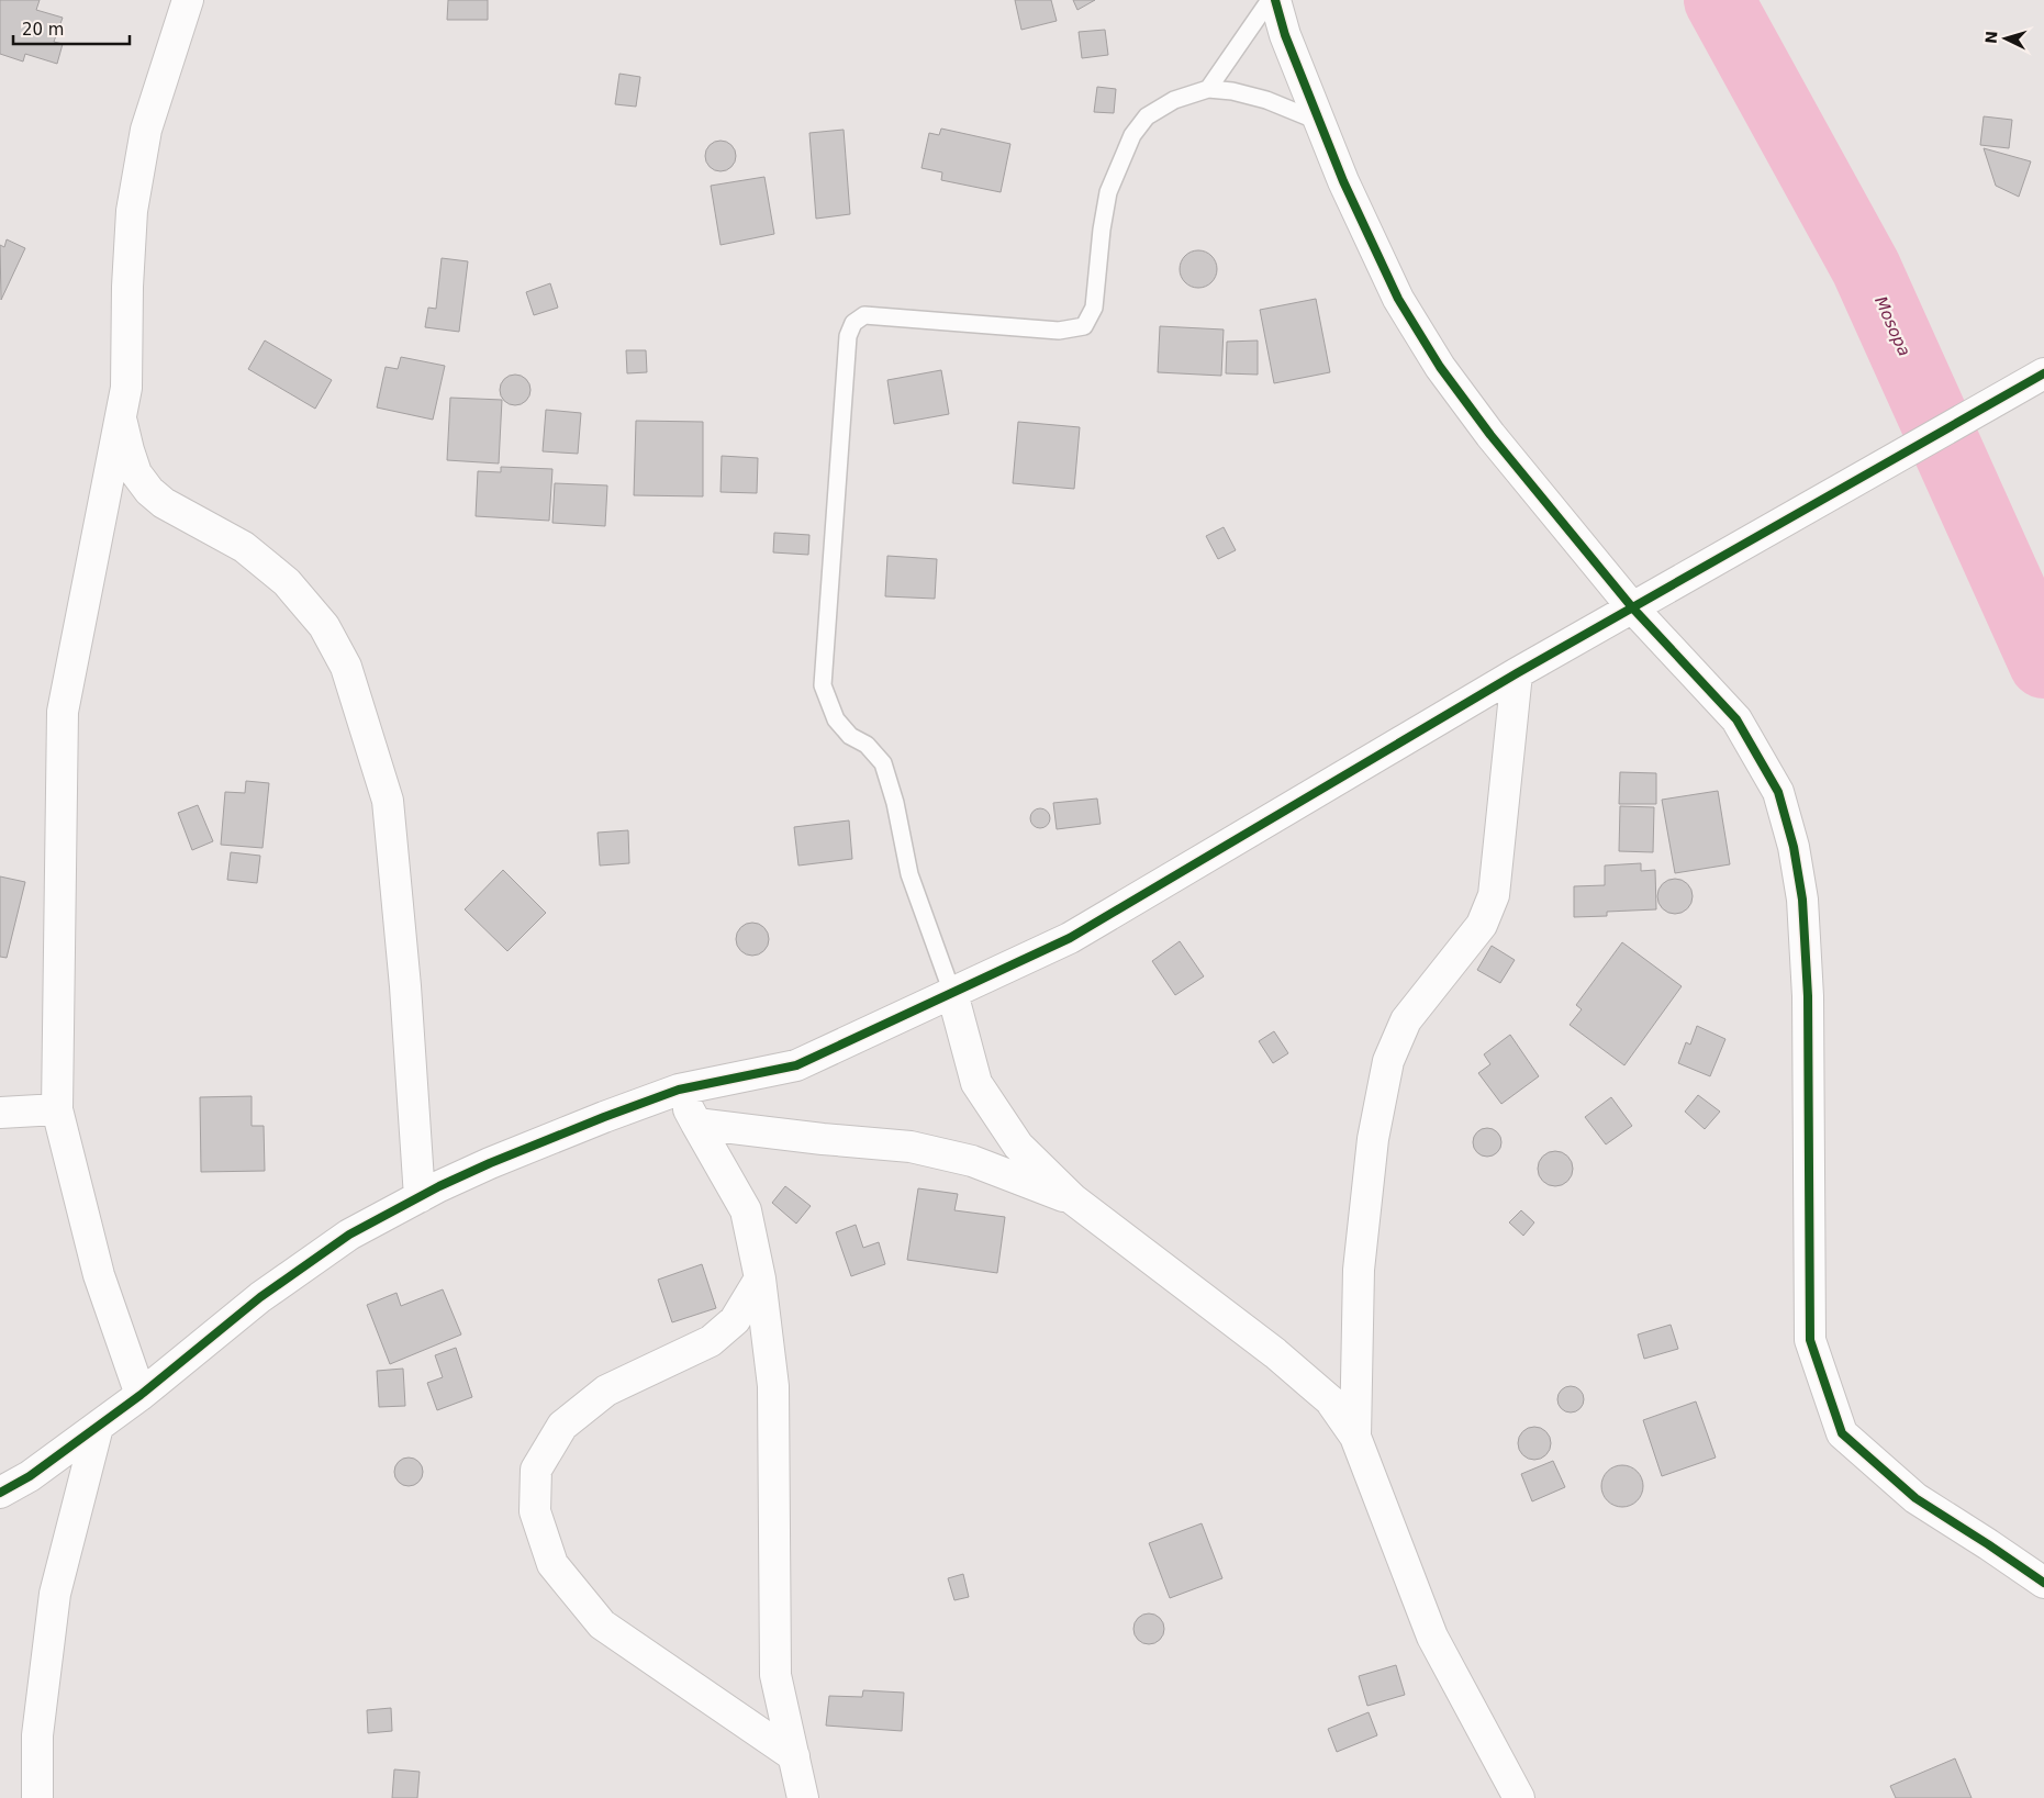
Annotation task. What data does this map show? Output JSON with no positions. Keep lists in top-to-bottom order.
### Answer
{
  "water": ["Mosopa"],
  "scale_bar": "20 m",
  "north": "left"
}
